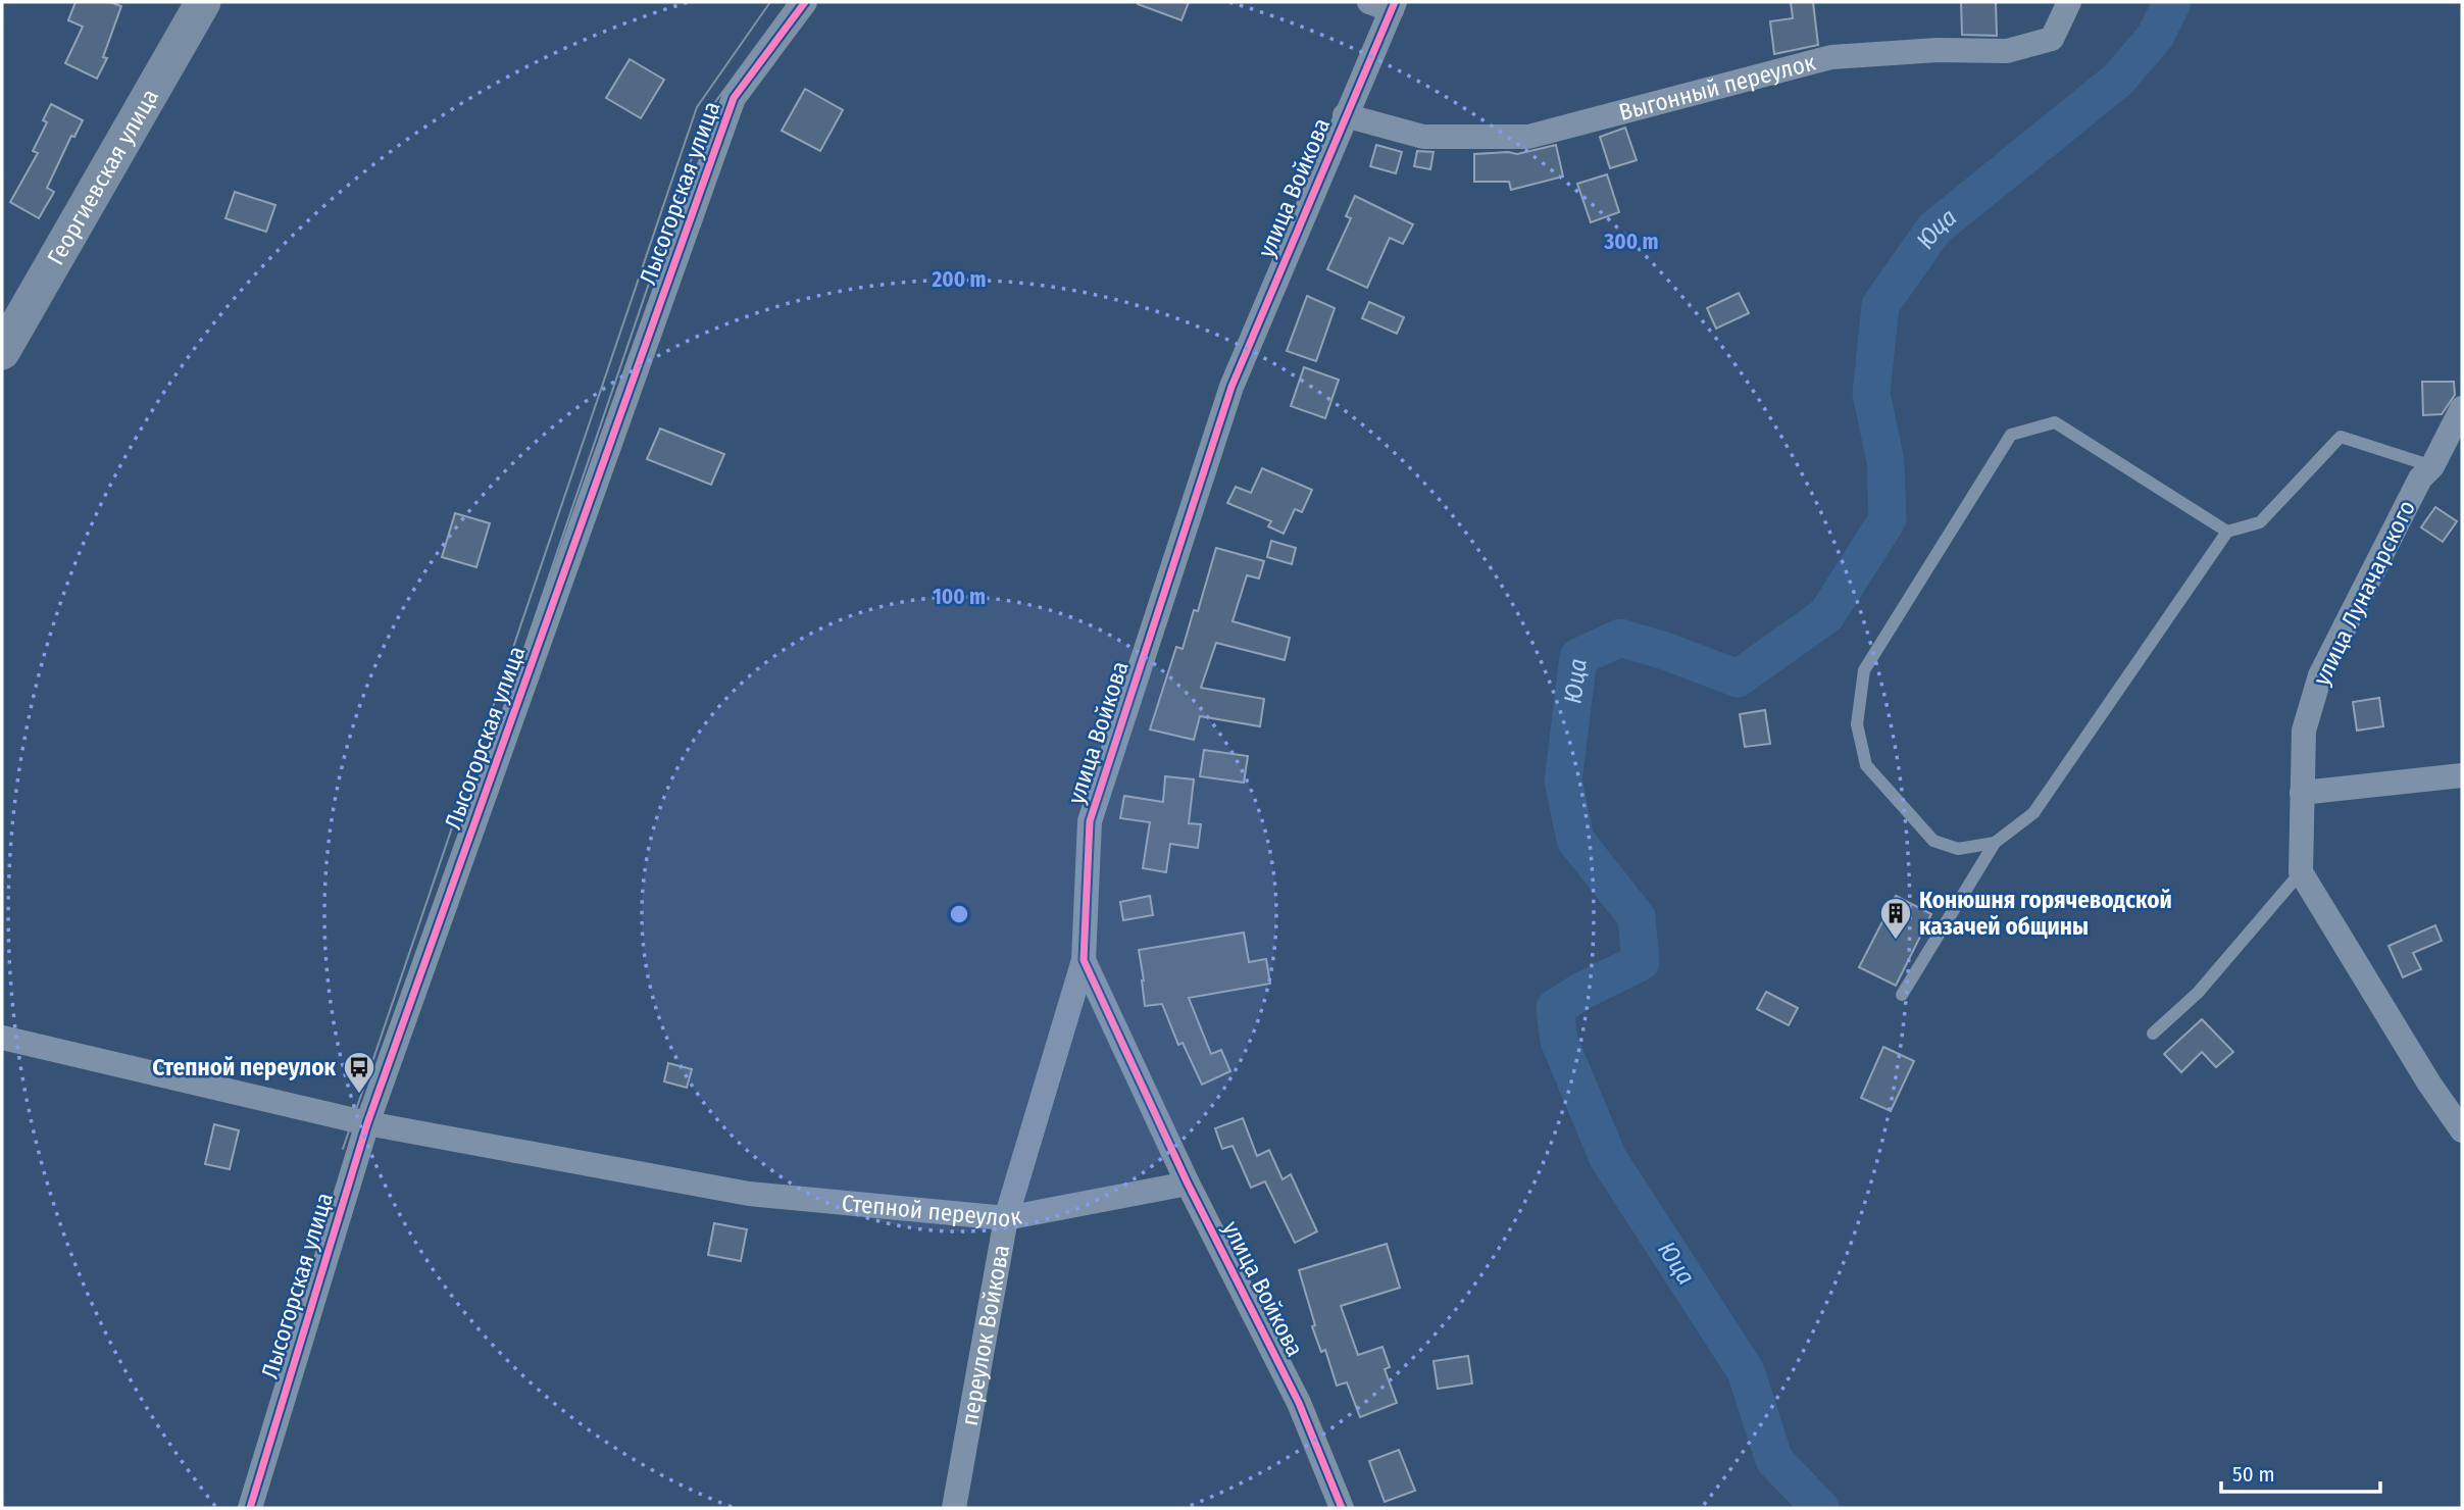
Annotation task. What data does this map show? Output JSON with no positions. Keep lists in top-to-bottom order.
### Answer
{
  "streets": {
    "main road": ["Георгиевская улица"],
    "street": [
      "Выгонный переулок",
      "улица Войкова",
      "Лысогорская улица",
      "улица Луначарского",
      "Степной переулок",
      "переулок Войкова"
    ]
  },
  "crossings": [
    ["Выгонный переулок", "улица Войкова"],
    ["улица Войкова", "Степной переулок"],
    ["улица Войкова", "переулок Войкова"],
    ["Лысогорская улица", "Степной переулок"],
    ["Степной переулок", "переулок Войкова"]
  ],
  "water": ["Юца"],
  "places": {
    "building": ["Конюшня горячеводской казачей общины"],
    "bus stop": ["Степной переулок"]
  },
  "scale_bar": "50 m",
  "rings": ["300 m", "200 m", "100 m"]
}
